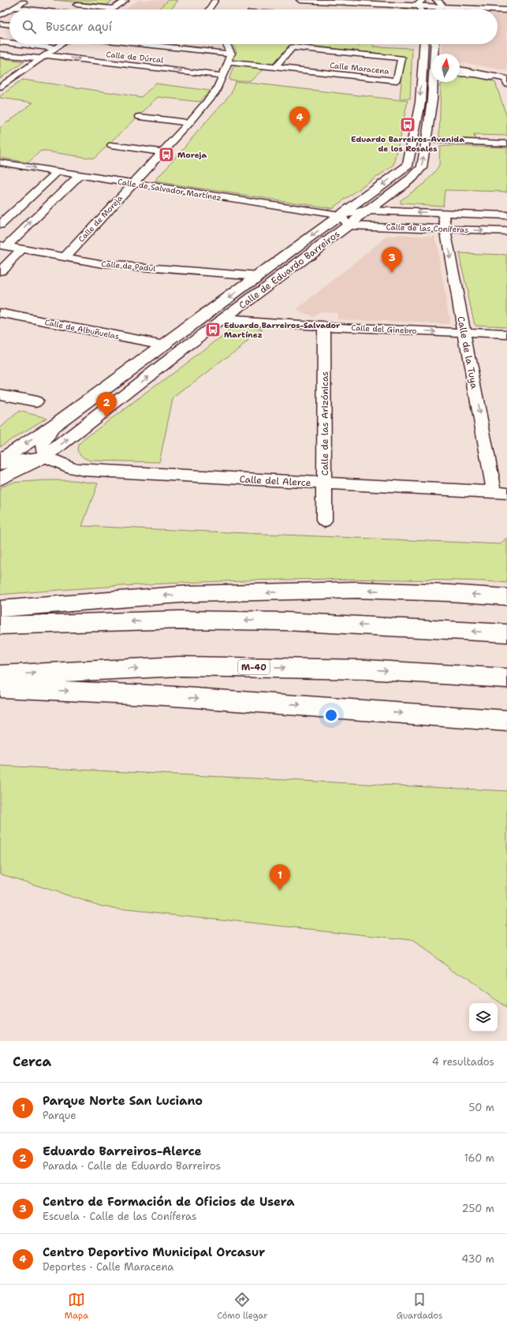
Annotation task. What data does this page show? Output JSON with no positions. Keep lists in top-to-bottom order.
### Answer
{
  "streets": {
    "main road": ["Calle de Eduardo Barreiros", "M-40"],
    "street": [
      "Calle de Dúrcal",
      "Calle Maracena",
      "Calle de Salvador Martínez",
      "Calle de Moreja",
      "Calle de las Coníferas",
      "Calle de Padul",
      "Calle de Albuñuelas",
      "Calle del Ginebro",
      "Calle de la Tuya",
      "Calle de las Arizónicas",
      "Calle del Alerce"
    ]
  },
  "crossings": [
    ["Calle de Dúrcal", "Calle de Moreja"],
    ["Calle Maracena", "Calle de Moreja"],
    ["Calle de Salvador Martínez", "Calle de Moreja"],
    ["Calle de Salvador Martínez", "Calle de las Coníferas"],
    ["Calle de Salvador Martínez", "Calle de Eduardo Barreiros"],
    ["Calle de Moreja", "Calle de Padul"],
    ["Calle de las Coníferas", "Calle de Eduardo Barreiros"],
    ["Calle de las Coníferas", "Calle de la Tuya"],
    ["Calle de Padul", "Calle de Eduardo Barreiros"],
    ["Calle de Eduardo Barreiros", "Calle de Albuñuelas"],
    ["Calle de Eduardo Barreiros", "Calle del Ginebro"],
    ["Calle de Eduardo Barreiros", "Calle del Alerce"],
    ["Calle del Ginebro", "Calle de la Tuya"],
    ["Calle del Ginebro", "Calle de las Arizónicas"],
    ["Calle de la Tuya", "Calle del Alerce"],
    ["Calle de las Arizónicas", "Calle del Alerce"]
  ],
  "one_way": ["Calle del Ginebro", "Calle de la Tuya"],
  "places": {
    "bus stop": ["Eduardo Barreiros-Avenida de los Rosales", "Moreja", "Eduardo Barreiros-Salvador Martínez"]
  },
  "north": "top",
  "page": {
    "search": "Buscar aquí",
    "pins": [
      "4",
      "3",
      "2",
      "1"
    ],
    "heading": ["Cerca", "4 resultados"],
    "list": [
      {
        "mark": "1",
        "name": "Parque Norte San Luciano",
        "note": "Parque",
        "value": "50 m"
      },
      {
        "mark": "2",
        "name": "Eduardo Barreiros-Alerce",
        "note": "Parada · Calle de Eduardo Barreiros",
        "value": "160 m"
      },
      {
        "mark": "3",
        "name": "Centro de Formación de Oficios de Usera",
        "note": "Escuela · Calle de las Coníferas",
        "value": "250 m"
      },
      {
        "mark": "4",
        "name": "Centro Deportivo Municipal Orcasur",
        "note": "Deportes · Calle Maracena",
        "value": "430 m"
      }
    ],
    "nav": ["Mapa", "Cómo llegar", "Guardados"]
  }
}
